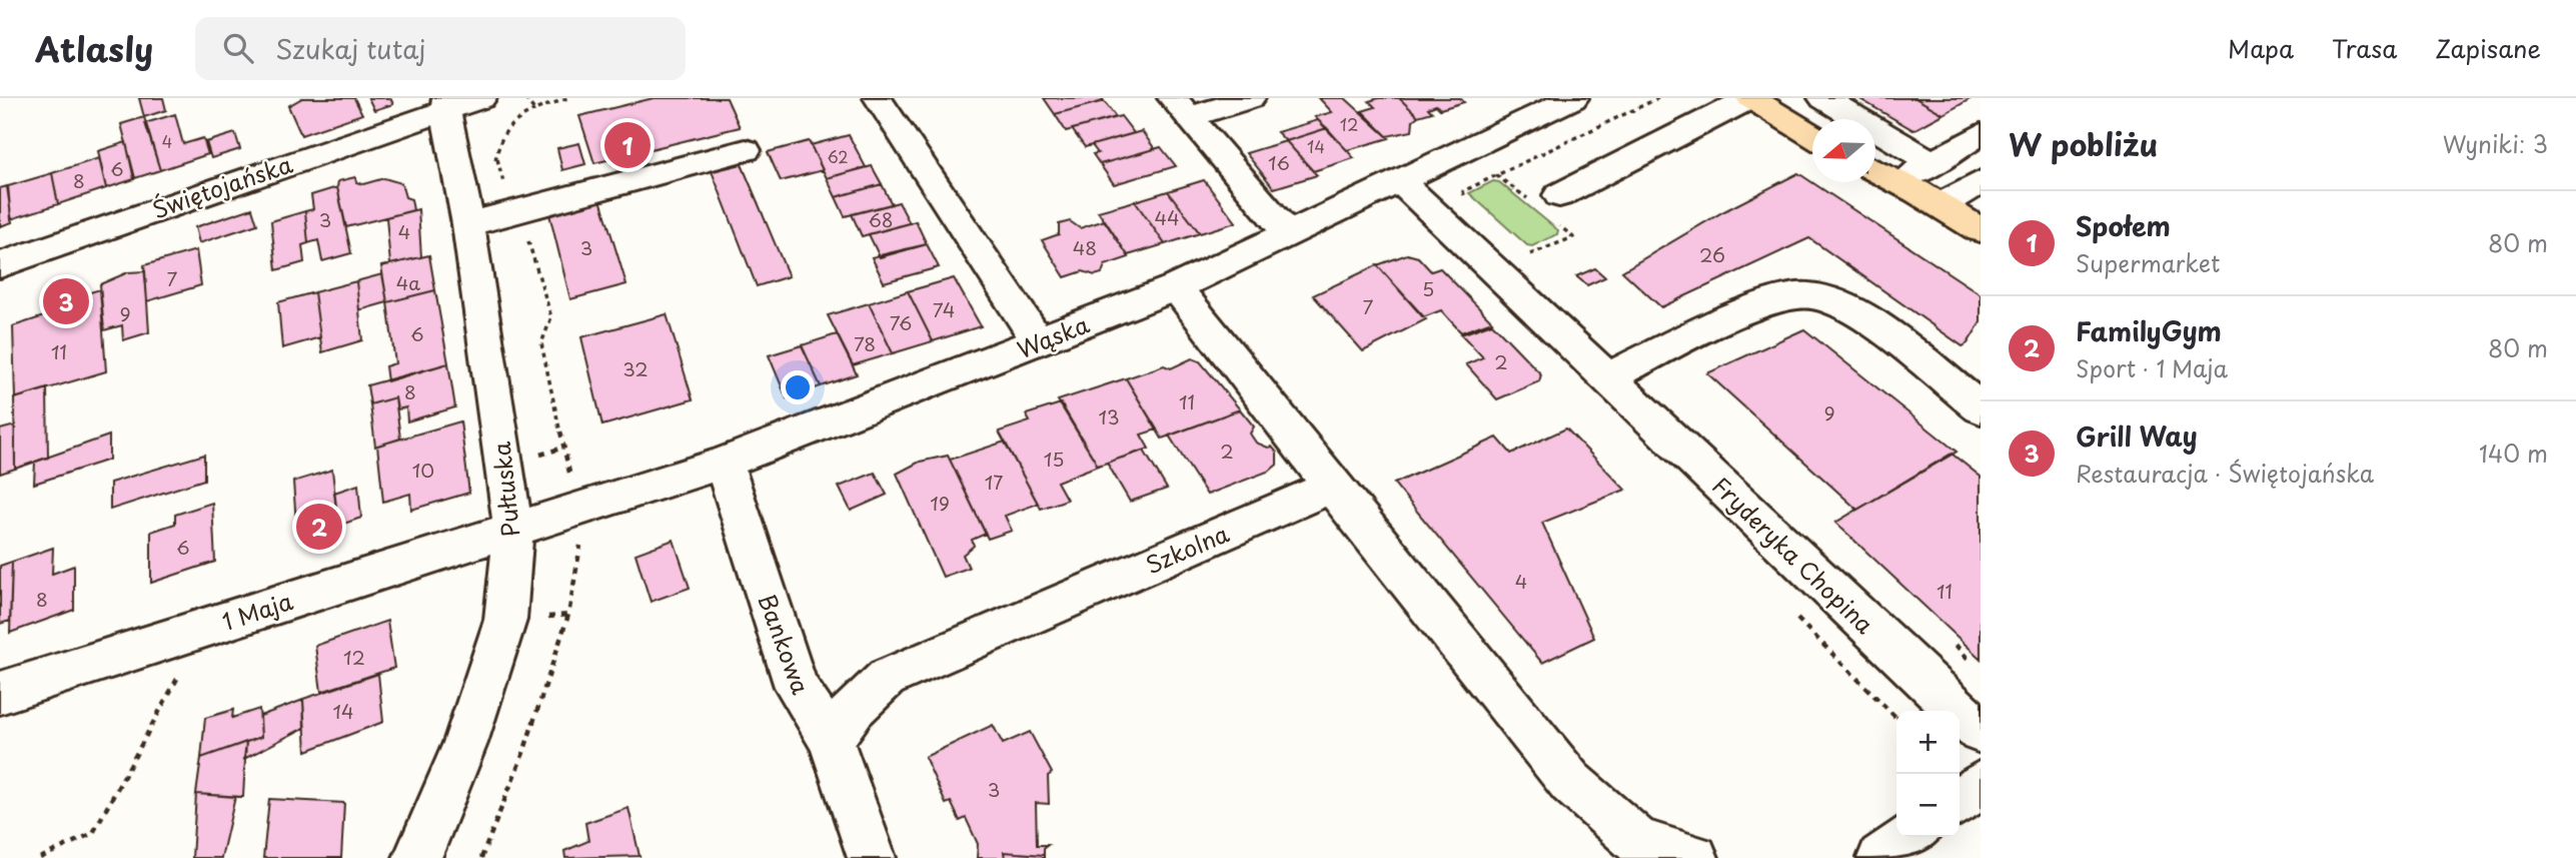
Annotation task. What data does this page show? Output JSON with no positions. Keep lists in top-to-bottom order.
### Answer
{
  "streets": {
    "street": [
      "Świętojańska",
      "Wąska",
      "Pułtuska",
      "Szkolna",
      "Fryderyka Chopina",
      "1 Maja",
      "Bankowa"
    ]
  },
  "crossings": [
    ["Świętojańska", "Pułtuska"],
    ["Wąska", "Pułtuska"],
    ["Wąska", "Fryderyka Chopina"],
    ["Wąska", "1 Maja"],
    ["Wąska", "Bankowa"],
    ["Pułtuska", "1 Maja"],
    ["Szkolna", "Bankowa"]
  ],
  "house_numbers": [
    "12",
    "4",
    "14",
    "62",
    "16",
    "6",
    "8",
    "44",
    "3",
    "68",
    "4",
    "3",
    "48",
    "26",
    "7",
    "4a",
    "5",
    "7",
    "74",
    "9",
    "76",
    "6",
    "78",
    "11",
    "2",
    "32",
    "8",
    "11",
    "9",
    "13",
    "2",
    "15",
    "10",
    "17",
    "19",
    "6",
    "4",
    "11",
    "8",
    "12",
    "14",
    "3"
  ],
  "north": "left",
  "page": {
    "header": "Atlasly",
    "search": "Szukaj tutaj",
    "nav": ["Mapa", "Trasa", "Zapisane"],
    "heading": ["W pobliżu", "Wyniki: 3"],
    "pins": ["1", "3", "2"],
    "list": [
      {
        "mark": "1",
        "name": "Społem",
        "note": "Supermarket",
        "value": "80 m"
      },
      {
        "mark": "2",
        "name": "FamilyGym",
        "note": "Sport · 1 Maja",
        "value": "80 m"
      },
      {
        "mark": "3",
        "name": "Grill Way",
        "note": "Restauracja · Świętojańska",
        "value": "140 m"
      }
    ],
    "map_buttons": ["+", "−"]
  }
}
